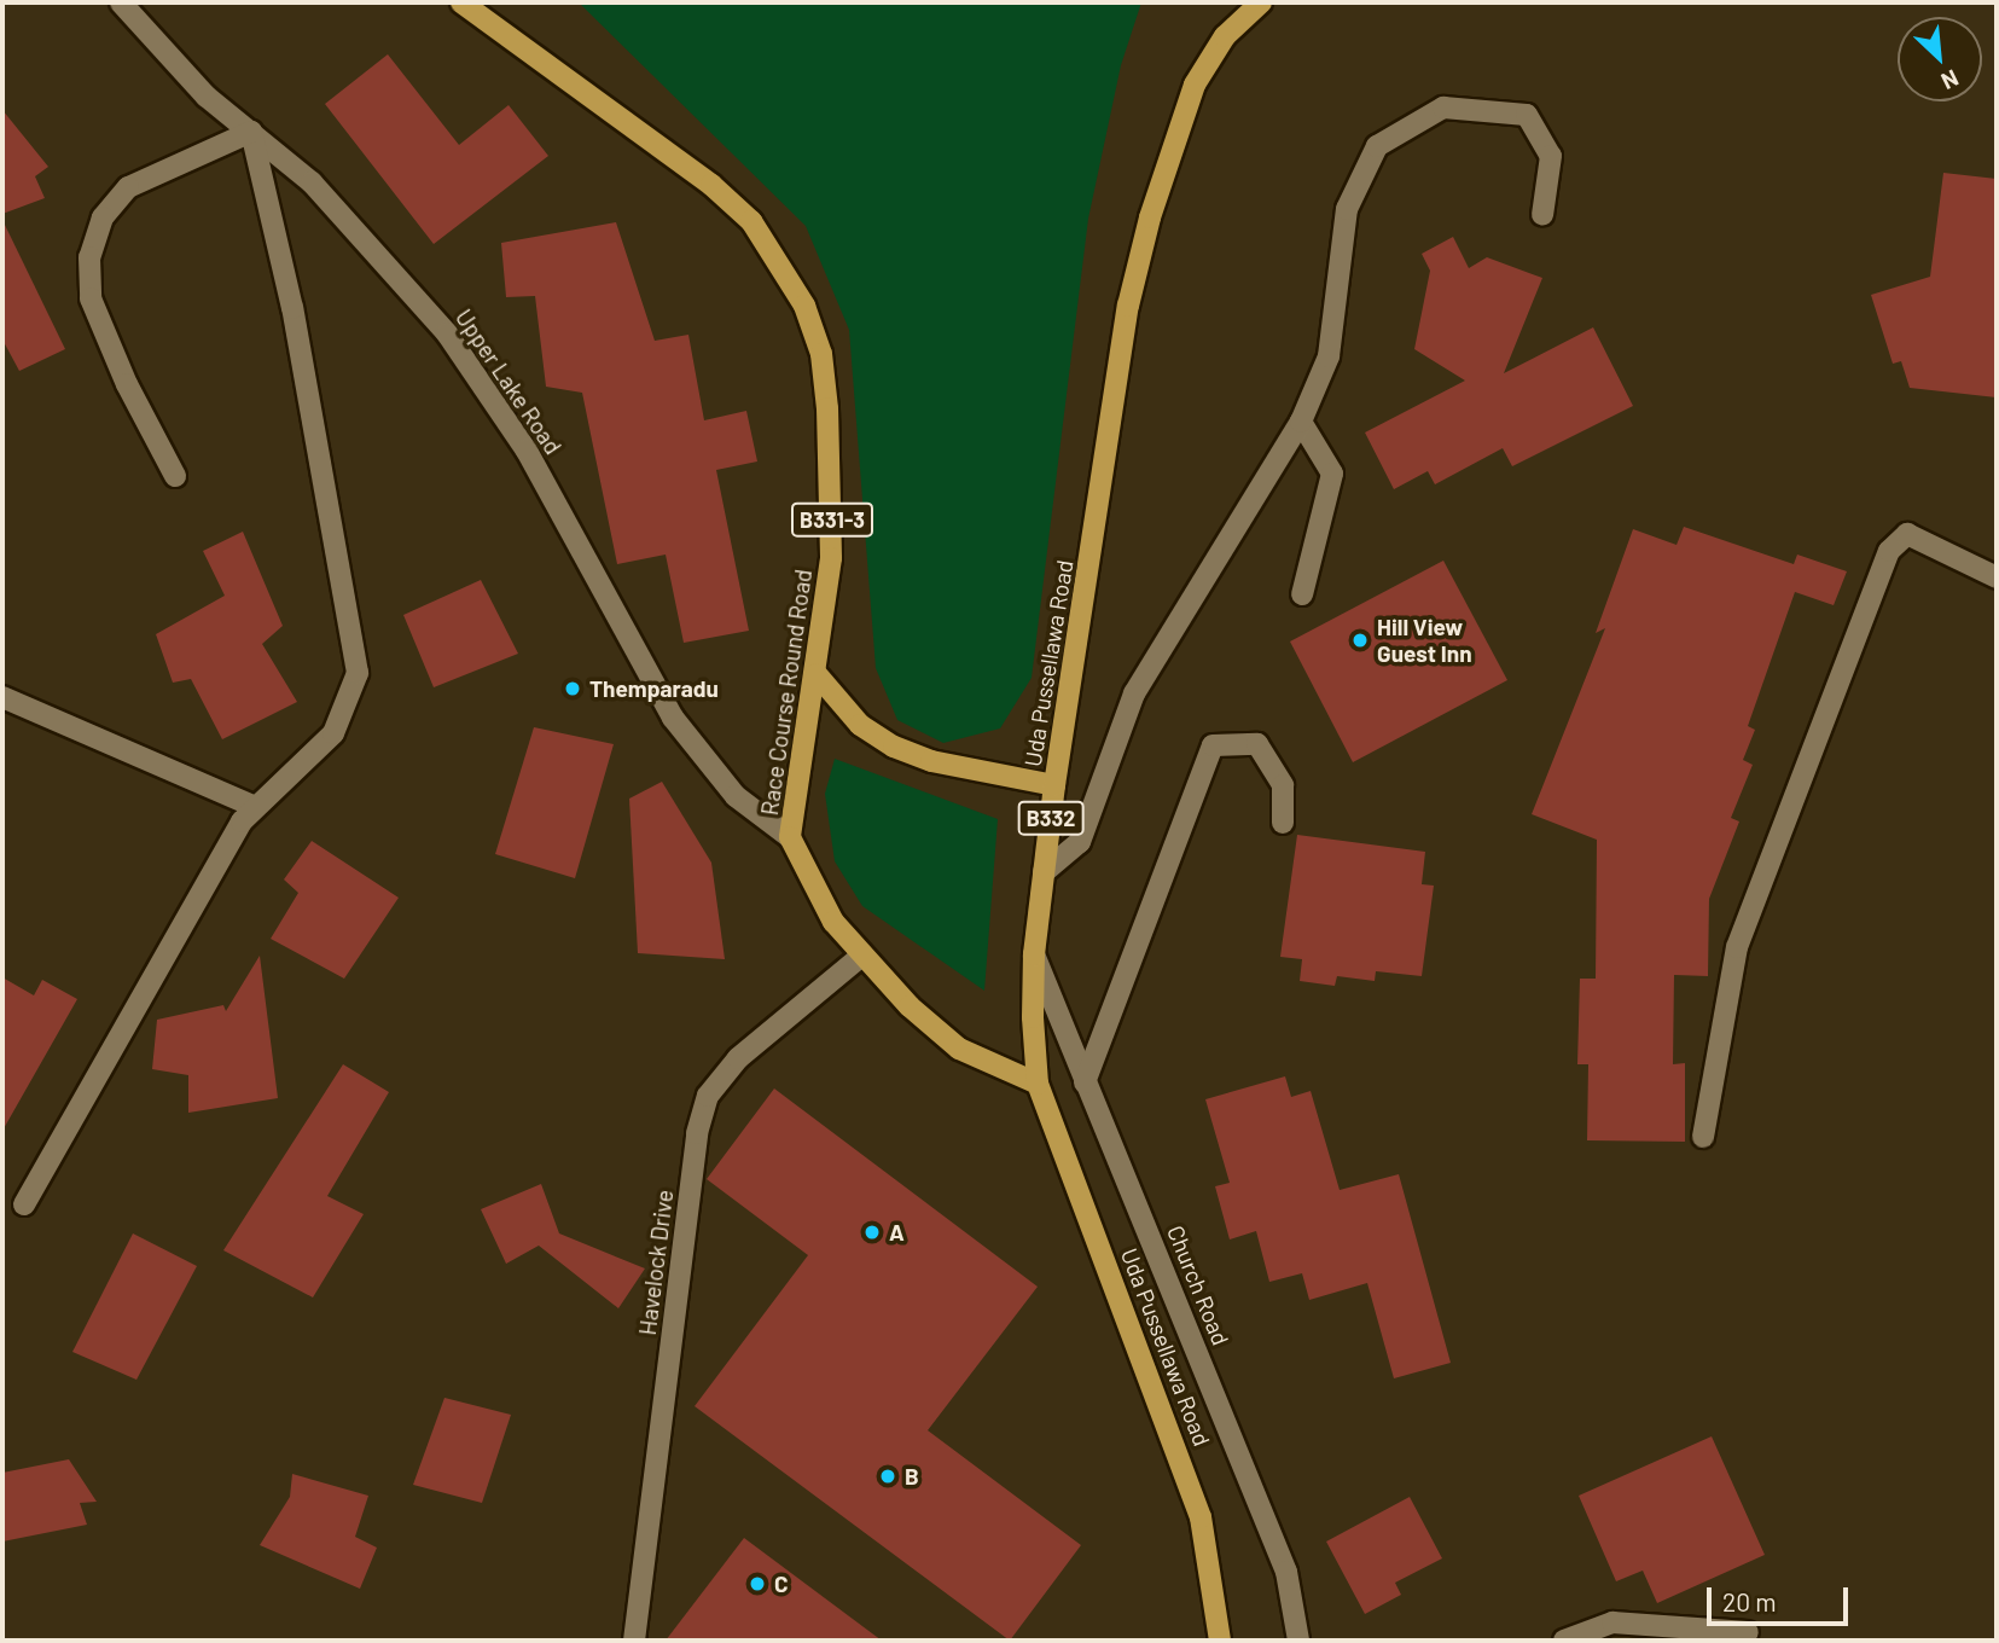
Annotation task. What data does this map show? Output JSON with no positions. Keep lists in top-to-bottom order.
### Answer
{
  "streets": {
    "main road": [
      "B331-3",
      "Uda Pussellawa Road",
      "Race Course Round Road",
      "B332"
    ],
    "street": ["Upper Lake Road", "Havelock Drive", "Church Road"]
  },
  "crossings": [
    ["Upper Lake Road", "Race Course Round Road"],
    ["Uda Pussellawa Road", "Race Course Round Road"],
    ["Uda Pussellawa Road", "Church Road"],
    ["Race Course Round Road", "Havelock Drive"]
  ],
  "places": [
    "Hill View Guest Inn",
    "Themparadu",
    "A",
    "B",
    "C"
  ],
  "scale_bar": "20 m",
  "north": "bottom right"
}
